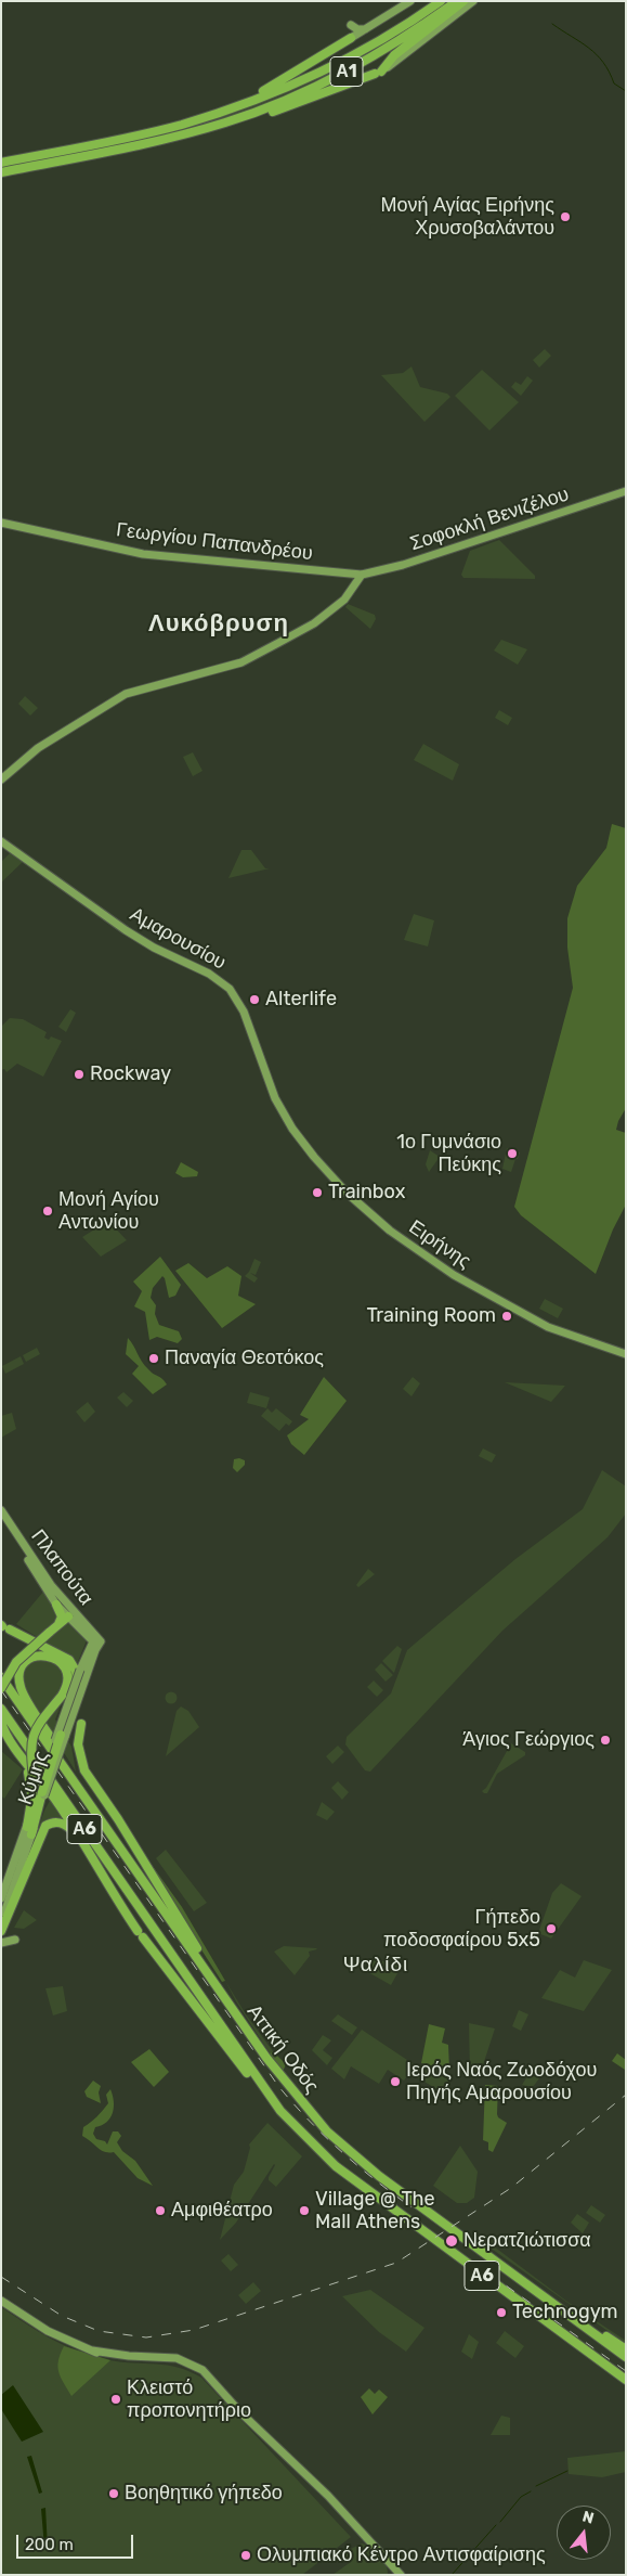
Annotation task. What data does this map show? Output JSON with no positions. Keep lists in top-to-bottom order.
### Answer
{
  "streets": {
    "highway": ["Α1", "Α6", "Αττική Οδός"],
    "main road": [
      "Σοφοκλή Βενιζέλου",
      "Γεωργίου Παπανδρέου",
      "Αμαρουσίου",
      "Ειρήνης",
      "Πλαπούτα",
      "Κύμης"
    ]
  },
  "crossings": [
    ["Σοφοκλή Βενιζέλου", "Γεωργίου Παπανδρέου"],
    ["Αμαρουσίου", "Ειρήνης"],
    ["Πλαπούτα", "Κύμης"]
  ],
  "districts": ["Λυκόβρυση", "Ψαλίδι"],
  "places": [
    "Μονή Αγίας Ειρήνης Χρυσοβαλάντου",
    "Alterlife",
    "Rockway",
    "1ο Γυμνάσιο Πεύκης",
    "Trainbox",
    "Μονή Αγίου Αντωνίου",
    "Training Room",
    "Παναγία Θεοτόκος",
    "Άγιος Γεώργιος",
    "Γήπεδο ποδοσφαίρου 5x5",
    "Ιερός Ναός Ζωοδόχου Πηγής Αμαρουσίου",
    "Αμφιθέατρο",
    "Village @ The Mall Athens",
    "Νερατζιώτισσα",
    "Technogym",
    "Κλειστό προπονητήριο",
    "Βοηθητικό γήπεδο",
    "Ολυμπιακό Κέντρο Αντισφαίρισης"
  ],
  "scale_bar": "200 m",
  "north": "top"
}
